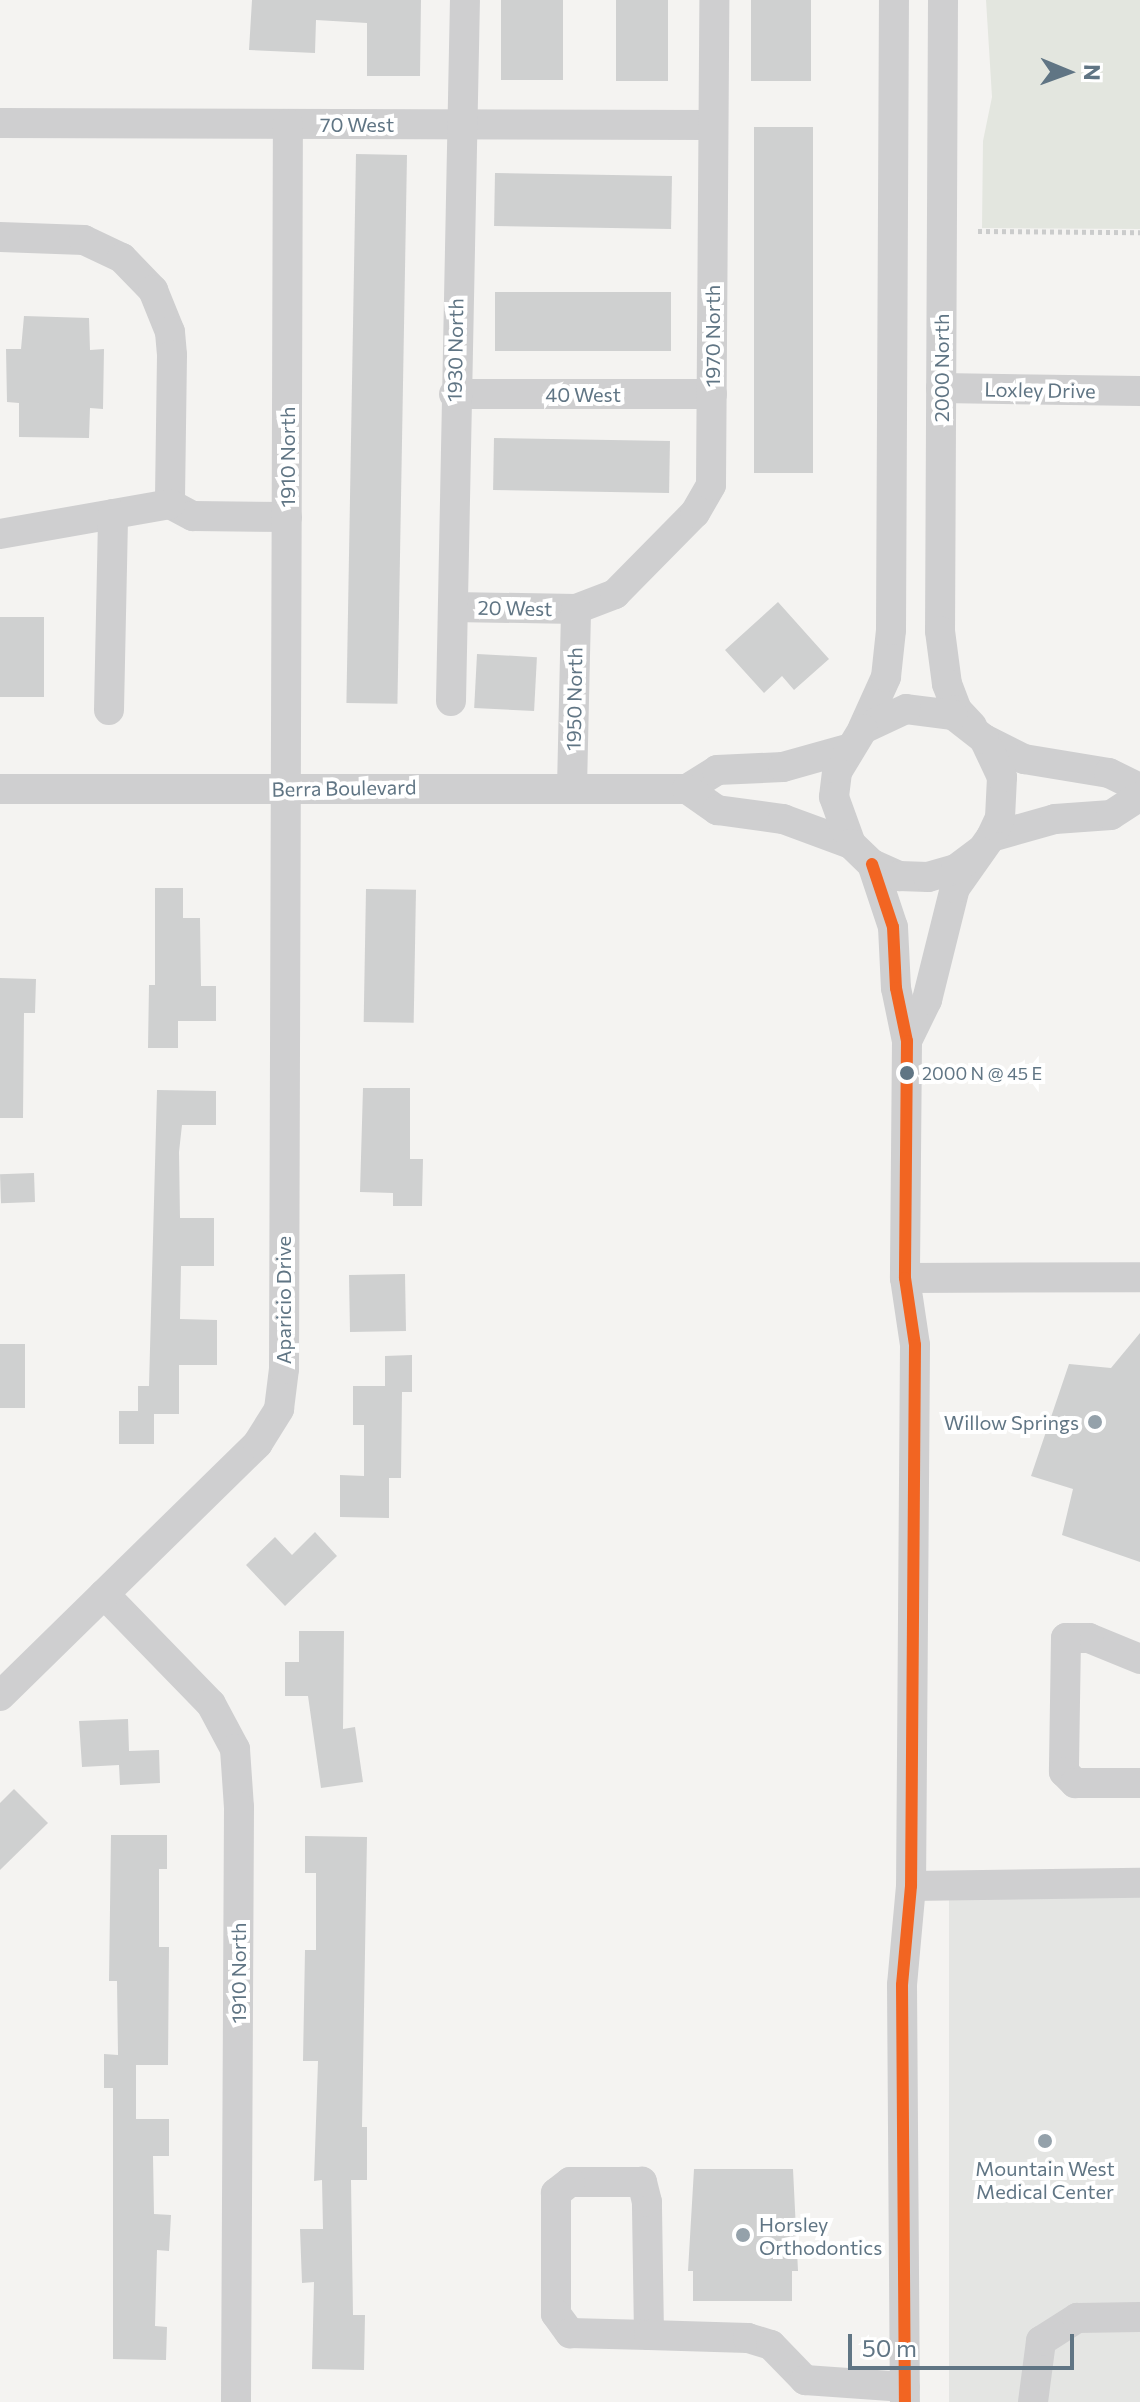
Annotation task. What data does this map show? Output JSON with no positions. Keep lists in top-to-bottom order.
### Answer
{
  "streets": {
    "street": [
      "70 West",
      "1970 North",
      "1930 North",
      "2000 North",
      "Loxley Drive",
      "40 West",
      "1910 North",
      "20 West",
      "1950 North",
      "Berra Boulevard",
      "Aparicio Drive"
    ]
  },
  "crossings": [
    ["70 West", "1970 North"],
    ["70 West", "1930 North"],
    ["70 West", "1910 North"],
    ["1970 North", "40 West"],
    ["1970 North", "20 West"],
    ["1970 North", "1950 North"],
    ["1930 North", "40 West"],
    ["1930 North", "20 West"],
    ["2000 North", "Loxley Drive"],
    ["2000 North", "Berra Boulevard"],
    ["1910 North", "Berra Boulevard"],
    ["1910 North", "Aparicio Drive"],
    ["20 West", "1950 North"],
    ["1950 North", "Berra Boulevard"],
    ["Berra Boulevard", "Aparicio Drive"]
  ],
  "places": [
    "2000 N @ 45 E",
    "Willow Springs",
    "Mountain West Medical Center",
    "Horsley Orthodontics"
  ],
  "lines": ["transit line 20"],
  "scale_bar": "50 m",
  "north": "right"
}
